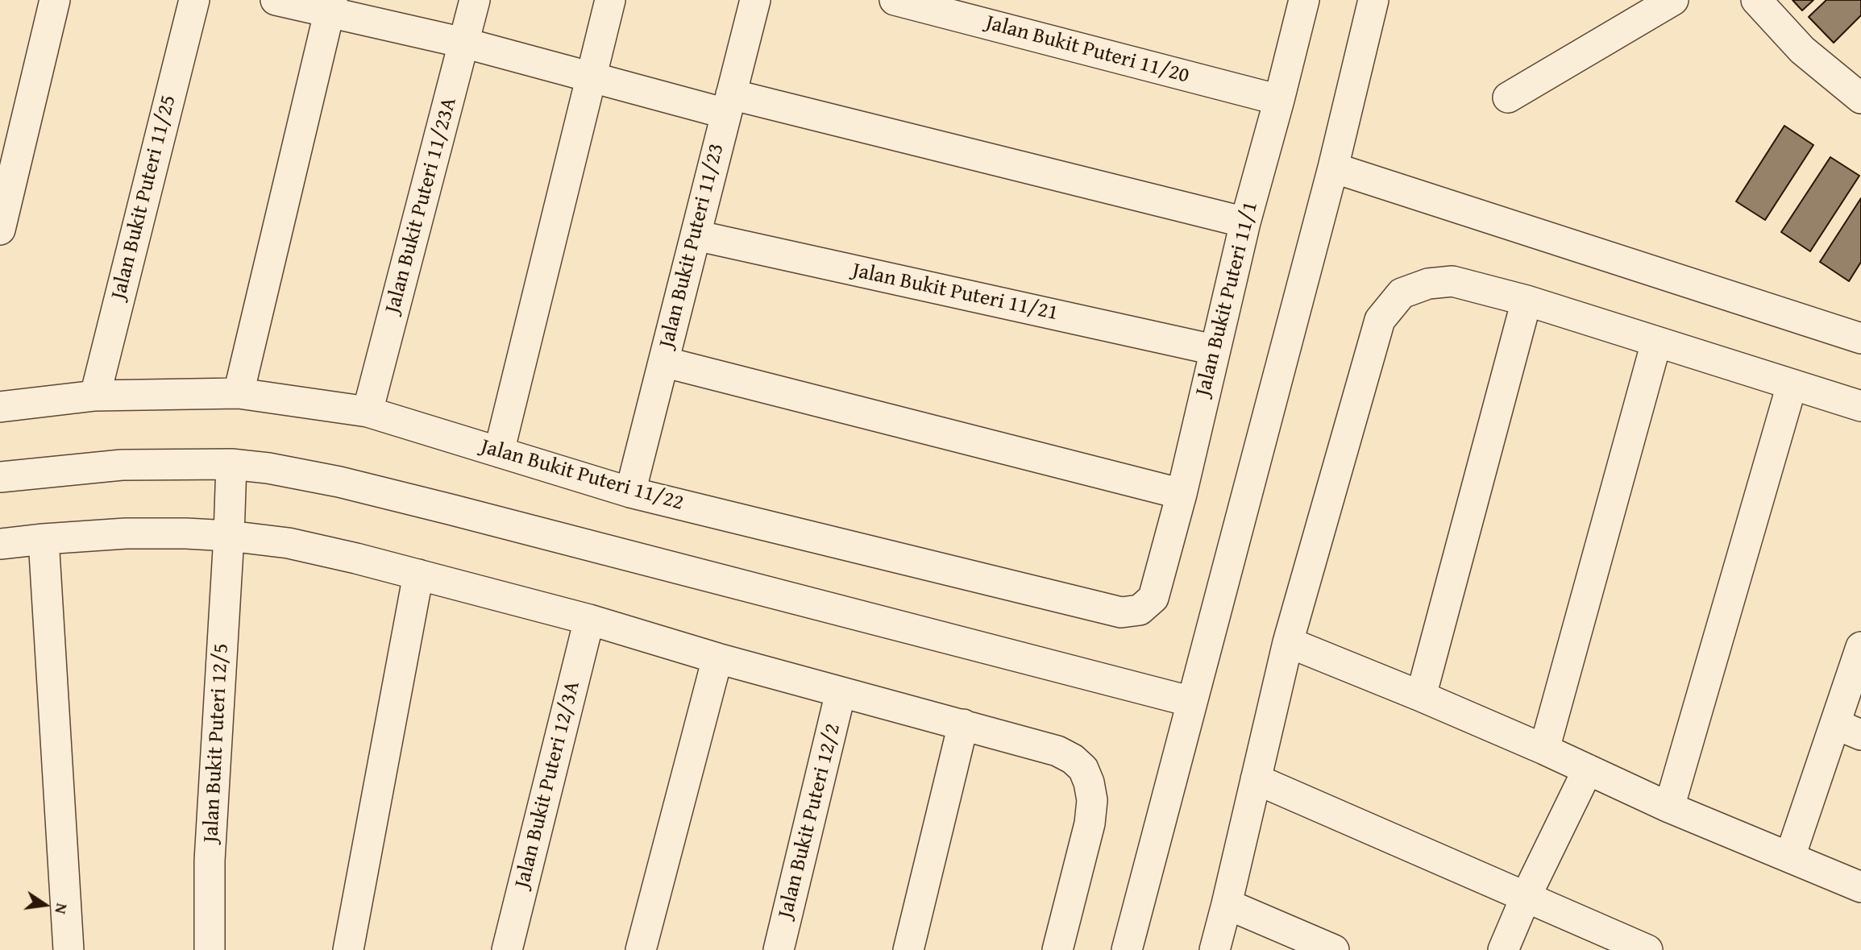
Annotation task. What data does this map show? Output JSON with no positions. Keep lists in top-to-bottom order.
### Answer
{
  "streets": {
    "street": [
      "Jalan Bukit Puteri 11/20",
      "Jalan Bukit Puteri 11/25",
      "Jalan Bukit Puteri 11/23A",
      "Jalan Bukit Puteri 11/23",
      "Jalan Bukit Puteri 11/21",
      "Jalan Bukit Puteri 11/1",
      "Jalan Bukit Puteri 11/22",
      "Jalan Bukit Puteri 12/5",
      "Jalan Bukit Puteri 12/3A",
      "Jalan Bukit Puteri 12/2"
    ]
  },
  "crossings": [
    ["Jalan Bukit Puteri 11/20", "Jalan Bukit Puteri 11/1"],
    ["Jalan Bukit Puteri 11/25", "Jalan Bukit Puteri 11/22"],
    ["Jalan Bukit Puteri 11/23A", "Jalan Bukit Puteri 11/22"],
    ["Jalan Bukit Puteri 11/23", "Jalan Bukit Puteri 11/21"],
    ["Jalan Bukit Puteri 11/23", "Jalan Bukit Puteri 11/22"],
    ["Jalan Bukit Puteri 11/21", "Jalan Bukit Puteri 11/1"],
    ["Jalan Bukit Puteri 11/1", "Jalan Bukit Puteri 11/22"]
  ],
  "north": "right"
}
